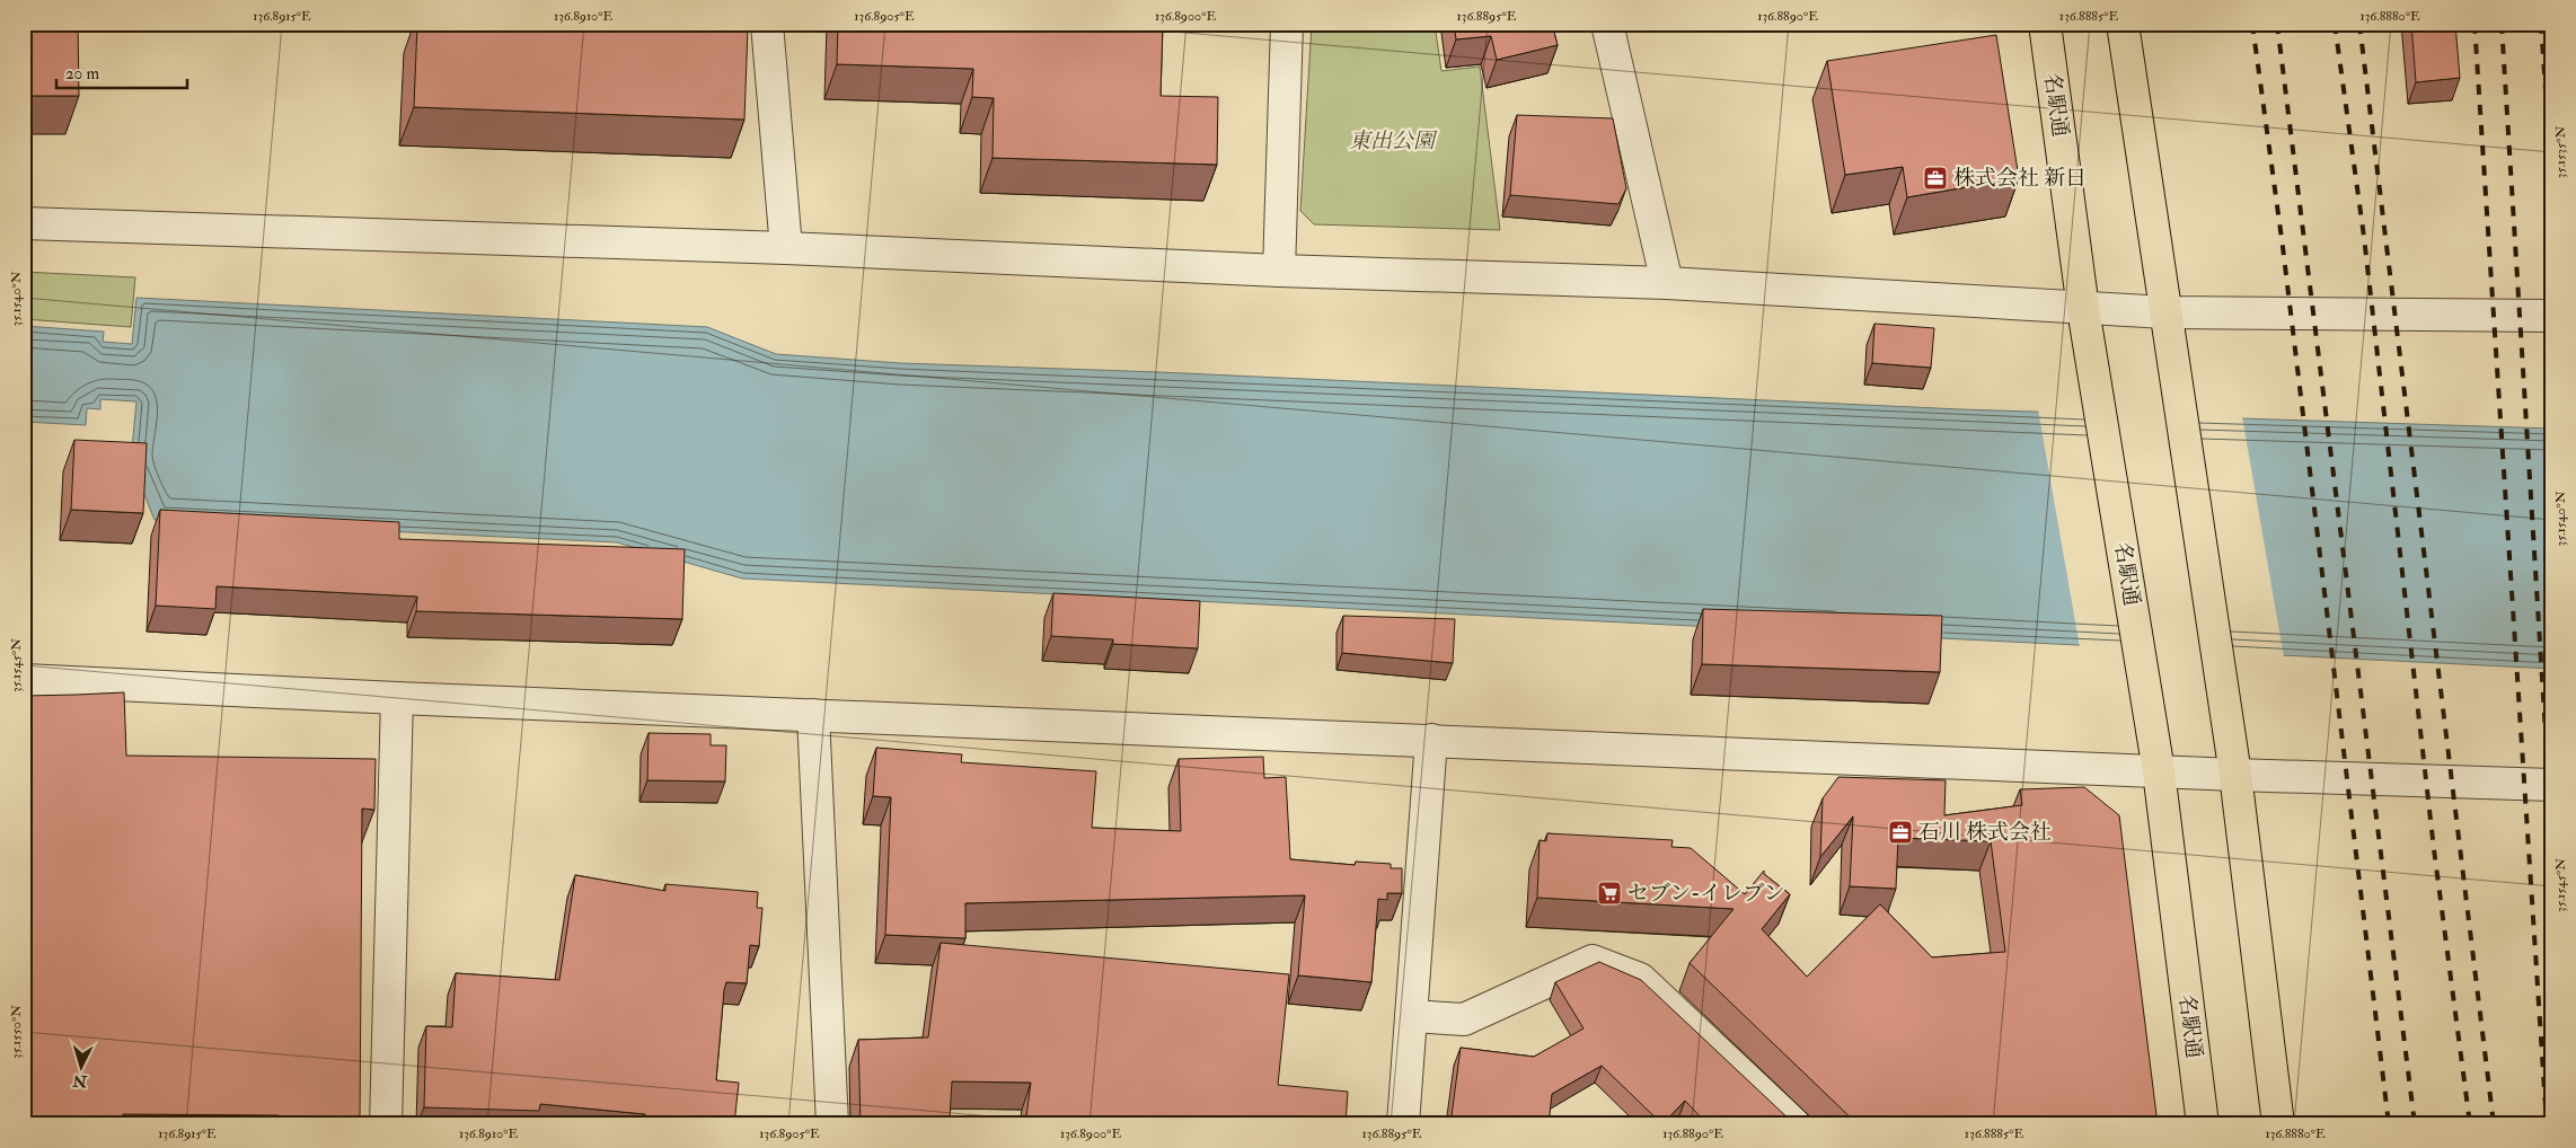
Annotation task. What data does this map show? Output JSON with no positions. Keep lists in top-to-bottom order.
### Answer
{
  "streets": {
    "main road": ["名駅通"]
  },
  "parks": ["東出公園"],
  "places": {
    "office": ["株式会社 新日", "石川 株式会社"],
    "supermarket": ["セブン-イレブン"]
  },
  "scale_bar": "20 m",
  "north": "bottom",
  "coordinates": [
    "136.8915°E",
    "136.8910°E",
    "136.8905°E",
    "136.8900°E",
    "136.8895°E",
    "136.8890°E",
    "136.8885°E",
    "136.8880°E",
    "35.1535°N",
    "35.1540°N",
    "35.1545°N",
    "35.1550°N"
  ]
}
